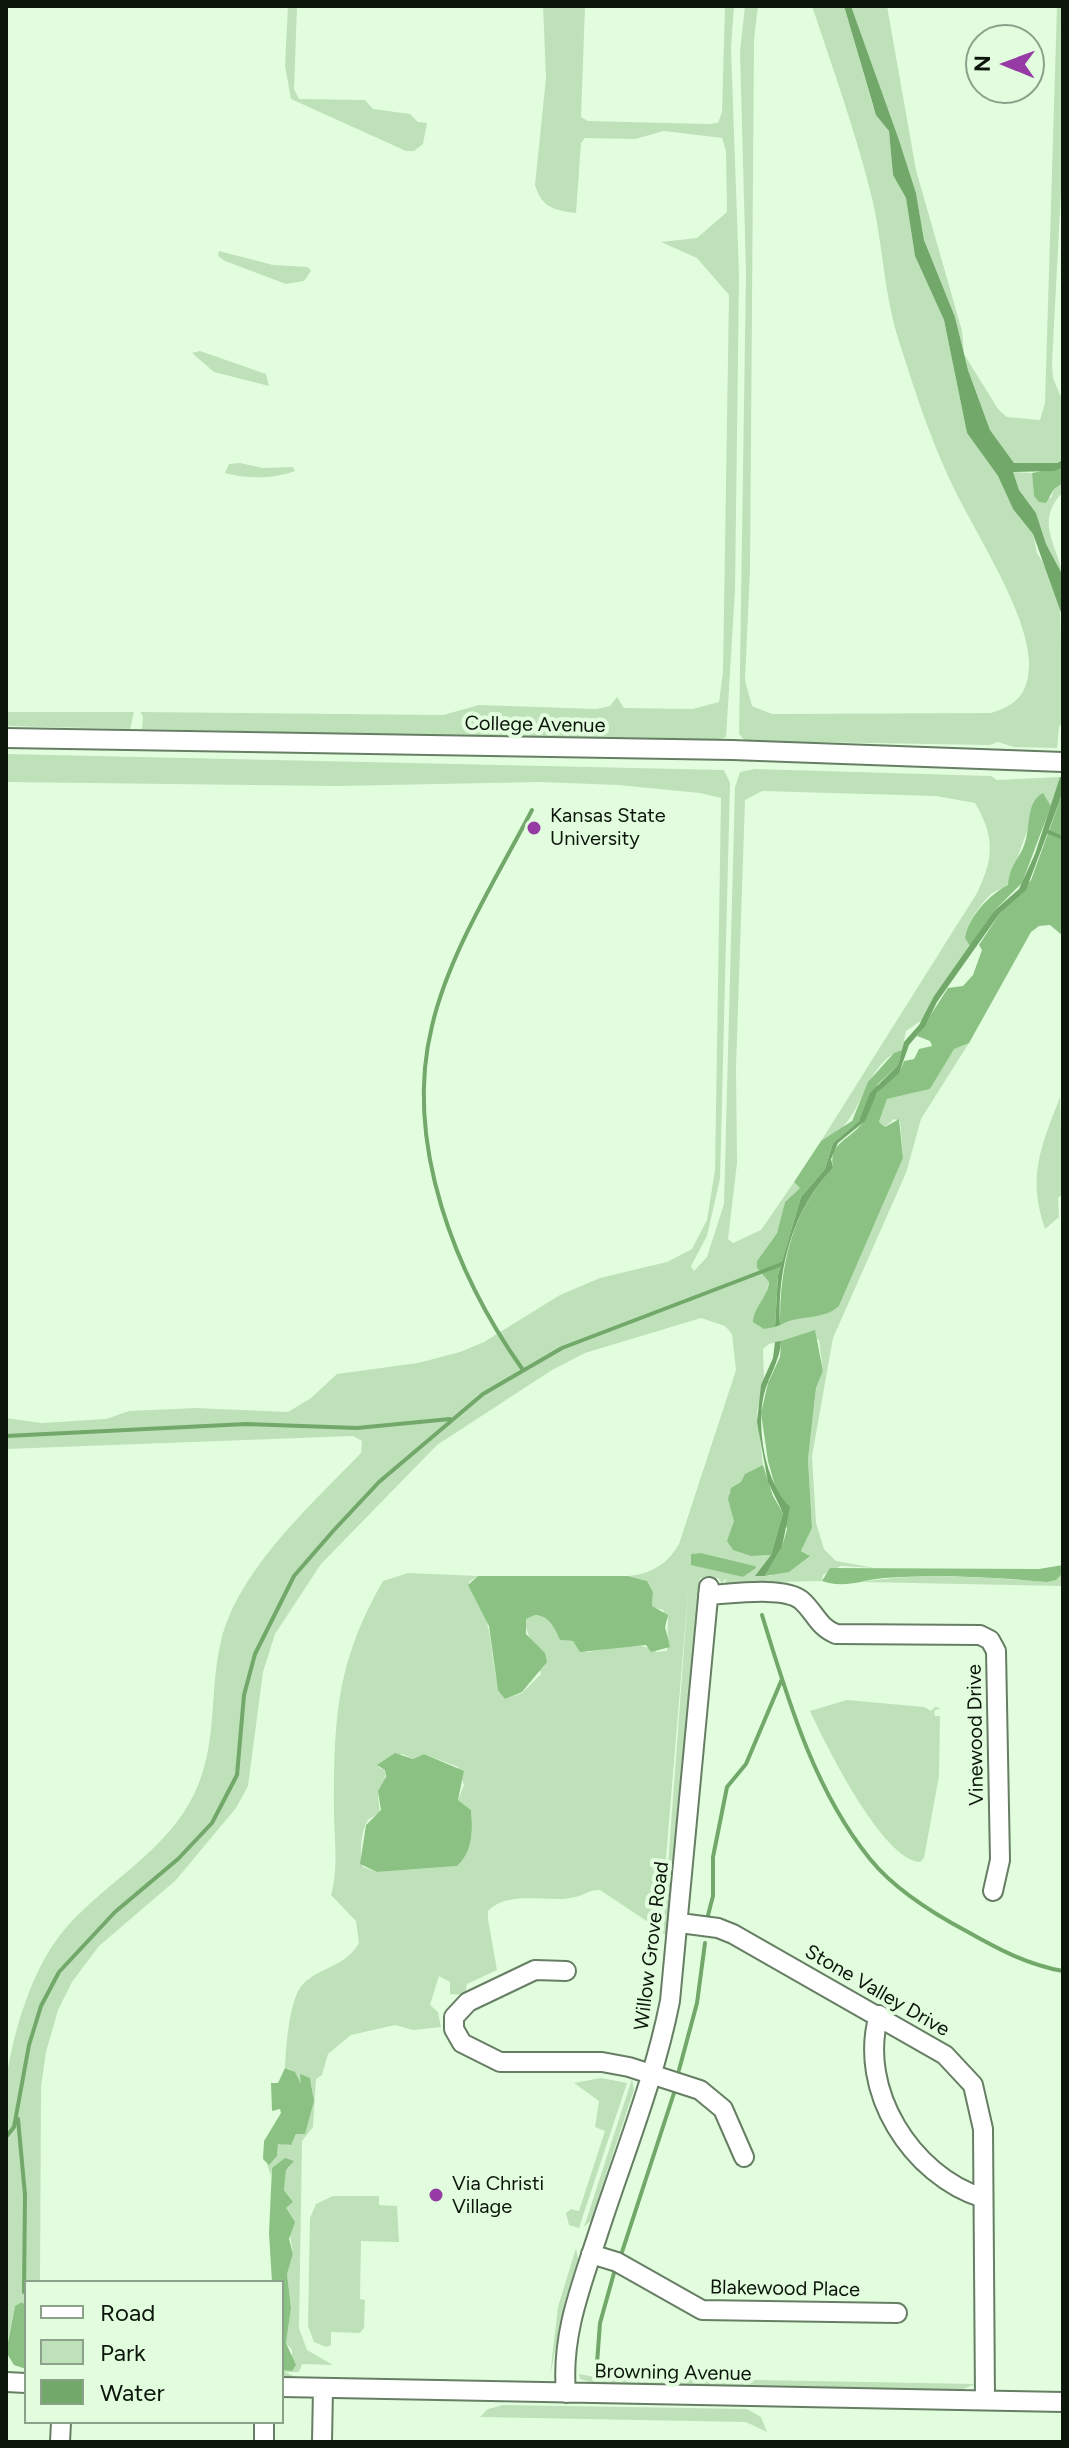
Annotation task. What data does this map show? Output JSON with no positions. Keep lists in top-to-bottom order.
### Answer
{
  "streets": {
    "street": [
      "College Avenue",
      "Vinewood Drive",
      "Willow Grove Road",
      "Stone Valley Drive",
      "Blakewood Place",
      "Browning Avenue"
    ]
  },
  "crossings": [
    ["Vinewood Drive", "Willow Grove Road"],
    ["Willow Grove Road", "Stone Valley Drive"],
    ["Willow Grove Road", "Blakewood Place"],
    ["Willow Grove Road", "Browning Avenue"],
    ["Stone Valley Drive", "Browning Avenue"]
  ],
  "places": ["Kansas State University", "Via Christi Village"],
  "legend": ["Road", "Park", "Water"],
  "north": "left"
}
